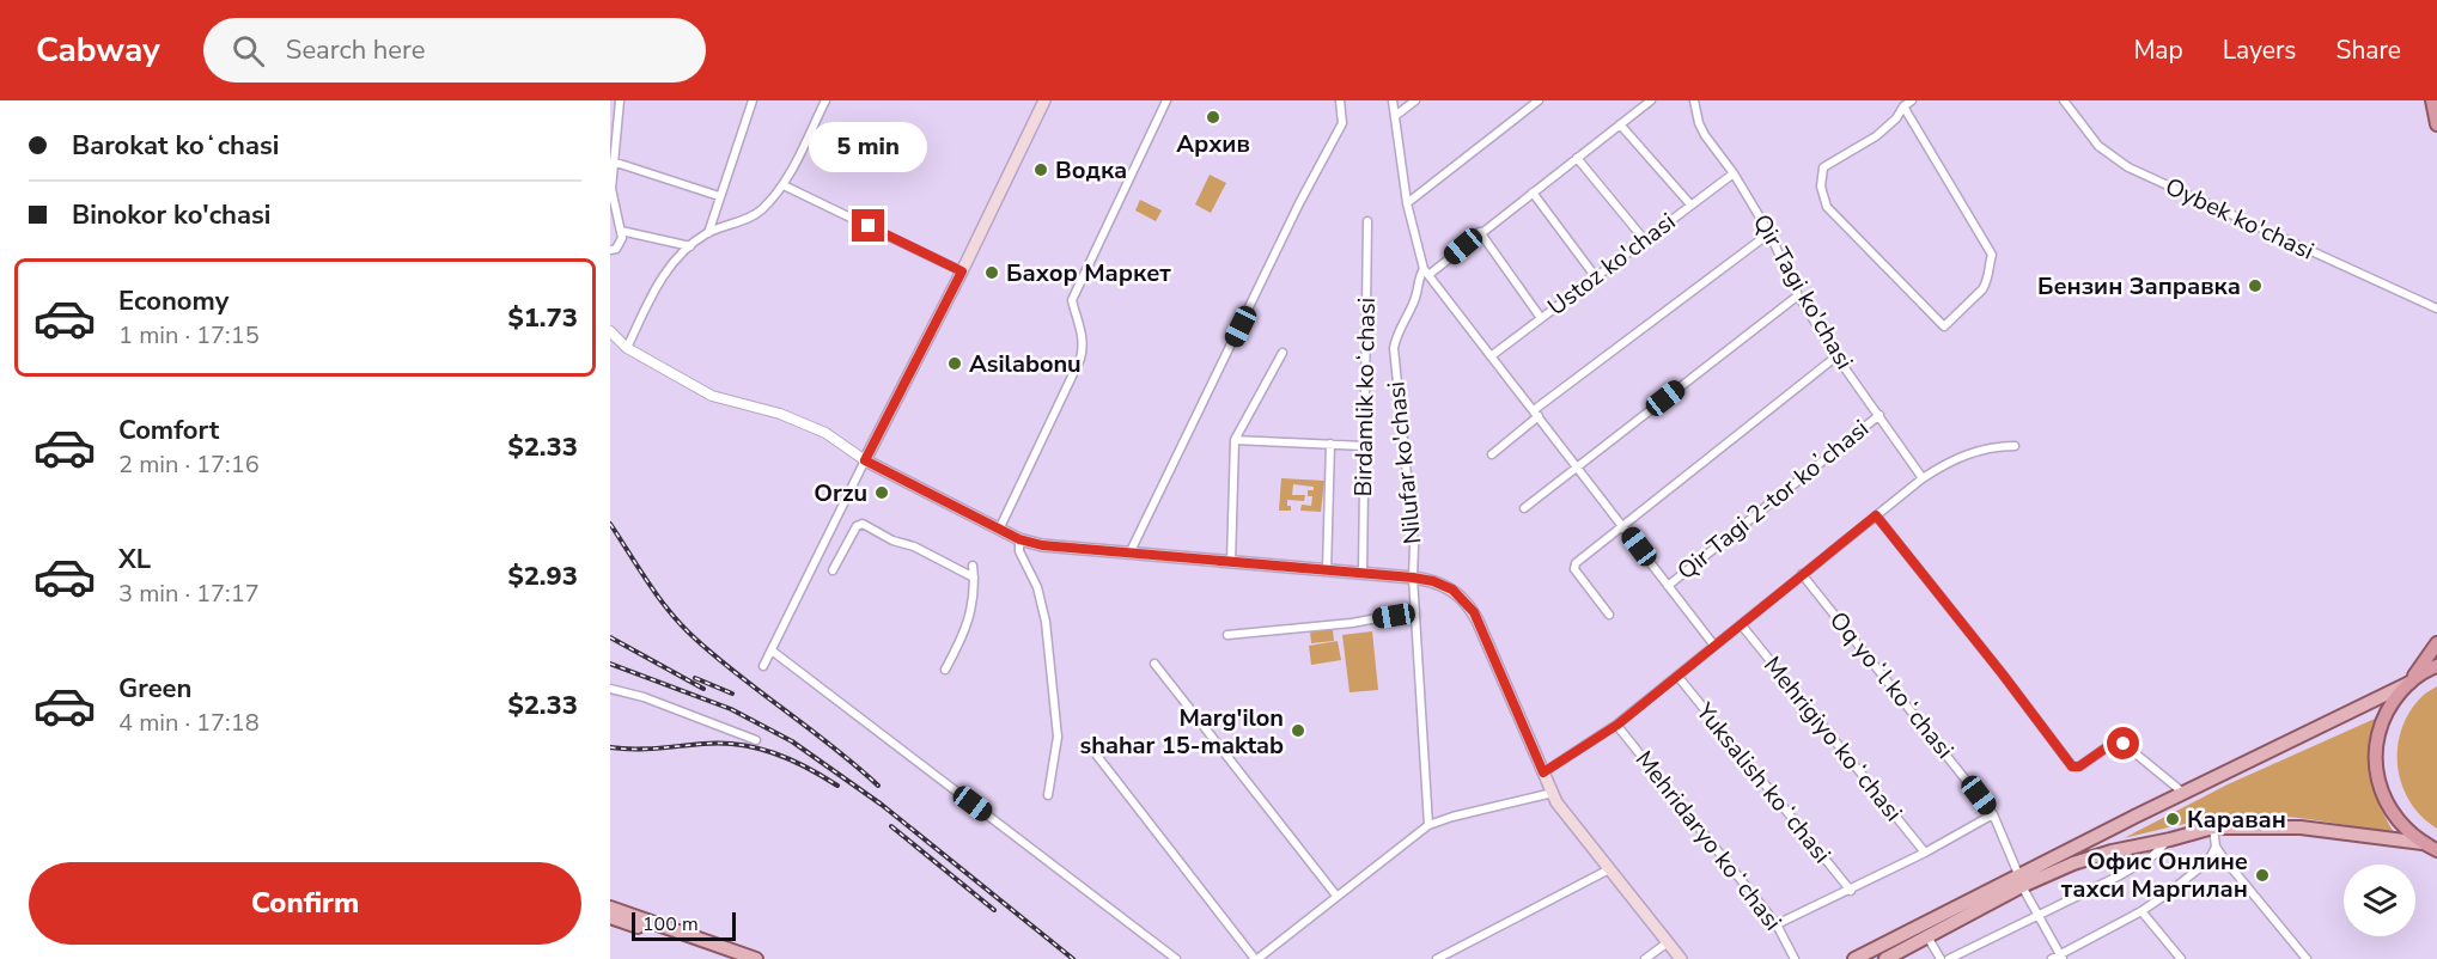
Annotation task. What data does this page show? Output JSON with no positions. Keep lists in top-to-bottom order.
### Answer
{
  "streets": {
    "street": [
      "Oybek ko'chasi",
      "Ustoz ko'chasi",
      "Qir Tagi ko'chasi",
      "Birdamlik koʻchasi",
      "Nilufar ko'chasi",
      "Qir Tagi 2-tor koʼchasi",
      "Oq yoʻl koʻchasi",
      "Mehrigiyo koʻchasi",
      "Yuksalish koʻchasi",
      "Mehridaryo koʻchasi"
    ]
  },
  "crossings": [
    ["Ustoz ko'chasi", "Qir Tagi ko'chasi"],
    ["Qir Tagi ko'chasi", "Qir Tagi 2-tor koʼchasi"]
  ],
  "places": [
    "Архив",
    "Водка",
    "Бахор Маркет",
    "Бензин Заправка",
    "Asilabonu",
    "Orzu",
    "Marg'ilon shahar 15-maktab",
    "Караван",
    "Офис Онлине тахси Маргилан"
  ],
  "scale_bar": "100 m",
  "page": {
    "header": "Cabway",
    "search": "Search here",
    "nav": ["Map", "Layers", "Share"],
    "banner": ["Barokat koʻchasi", "Binokor ko'chasi"],
    "bubble": "5 min",
    "list": [
      {
        "name": "Economy",
        "note": "1 min · 17:15",
        "value": "$1.73"
      },
      {
        "name": "Comfort",
        "note": "2 min · 17:16",
        "value": "$2.33"
      },
      {
        "name": "XL",
        "note": "3 min · 17:17",
        "value": "$2.93"
      },
      {
        "name": "Green",
        "note": "4 min · 17:18",
        "value": "$2.33"
      }
    ],
    "buttons": "Confirm",
    "scale": "100 m"
  }
}
